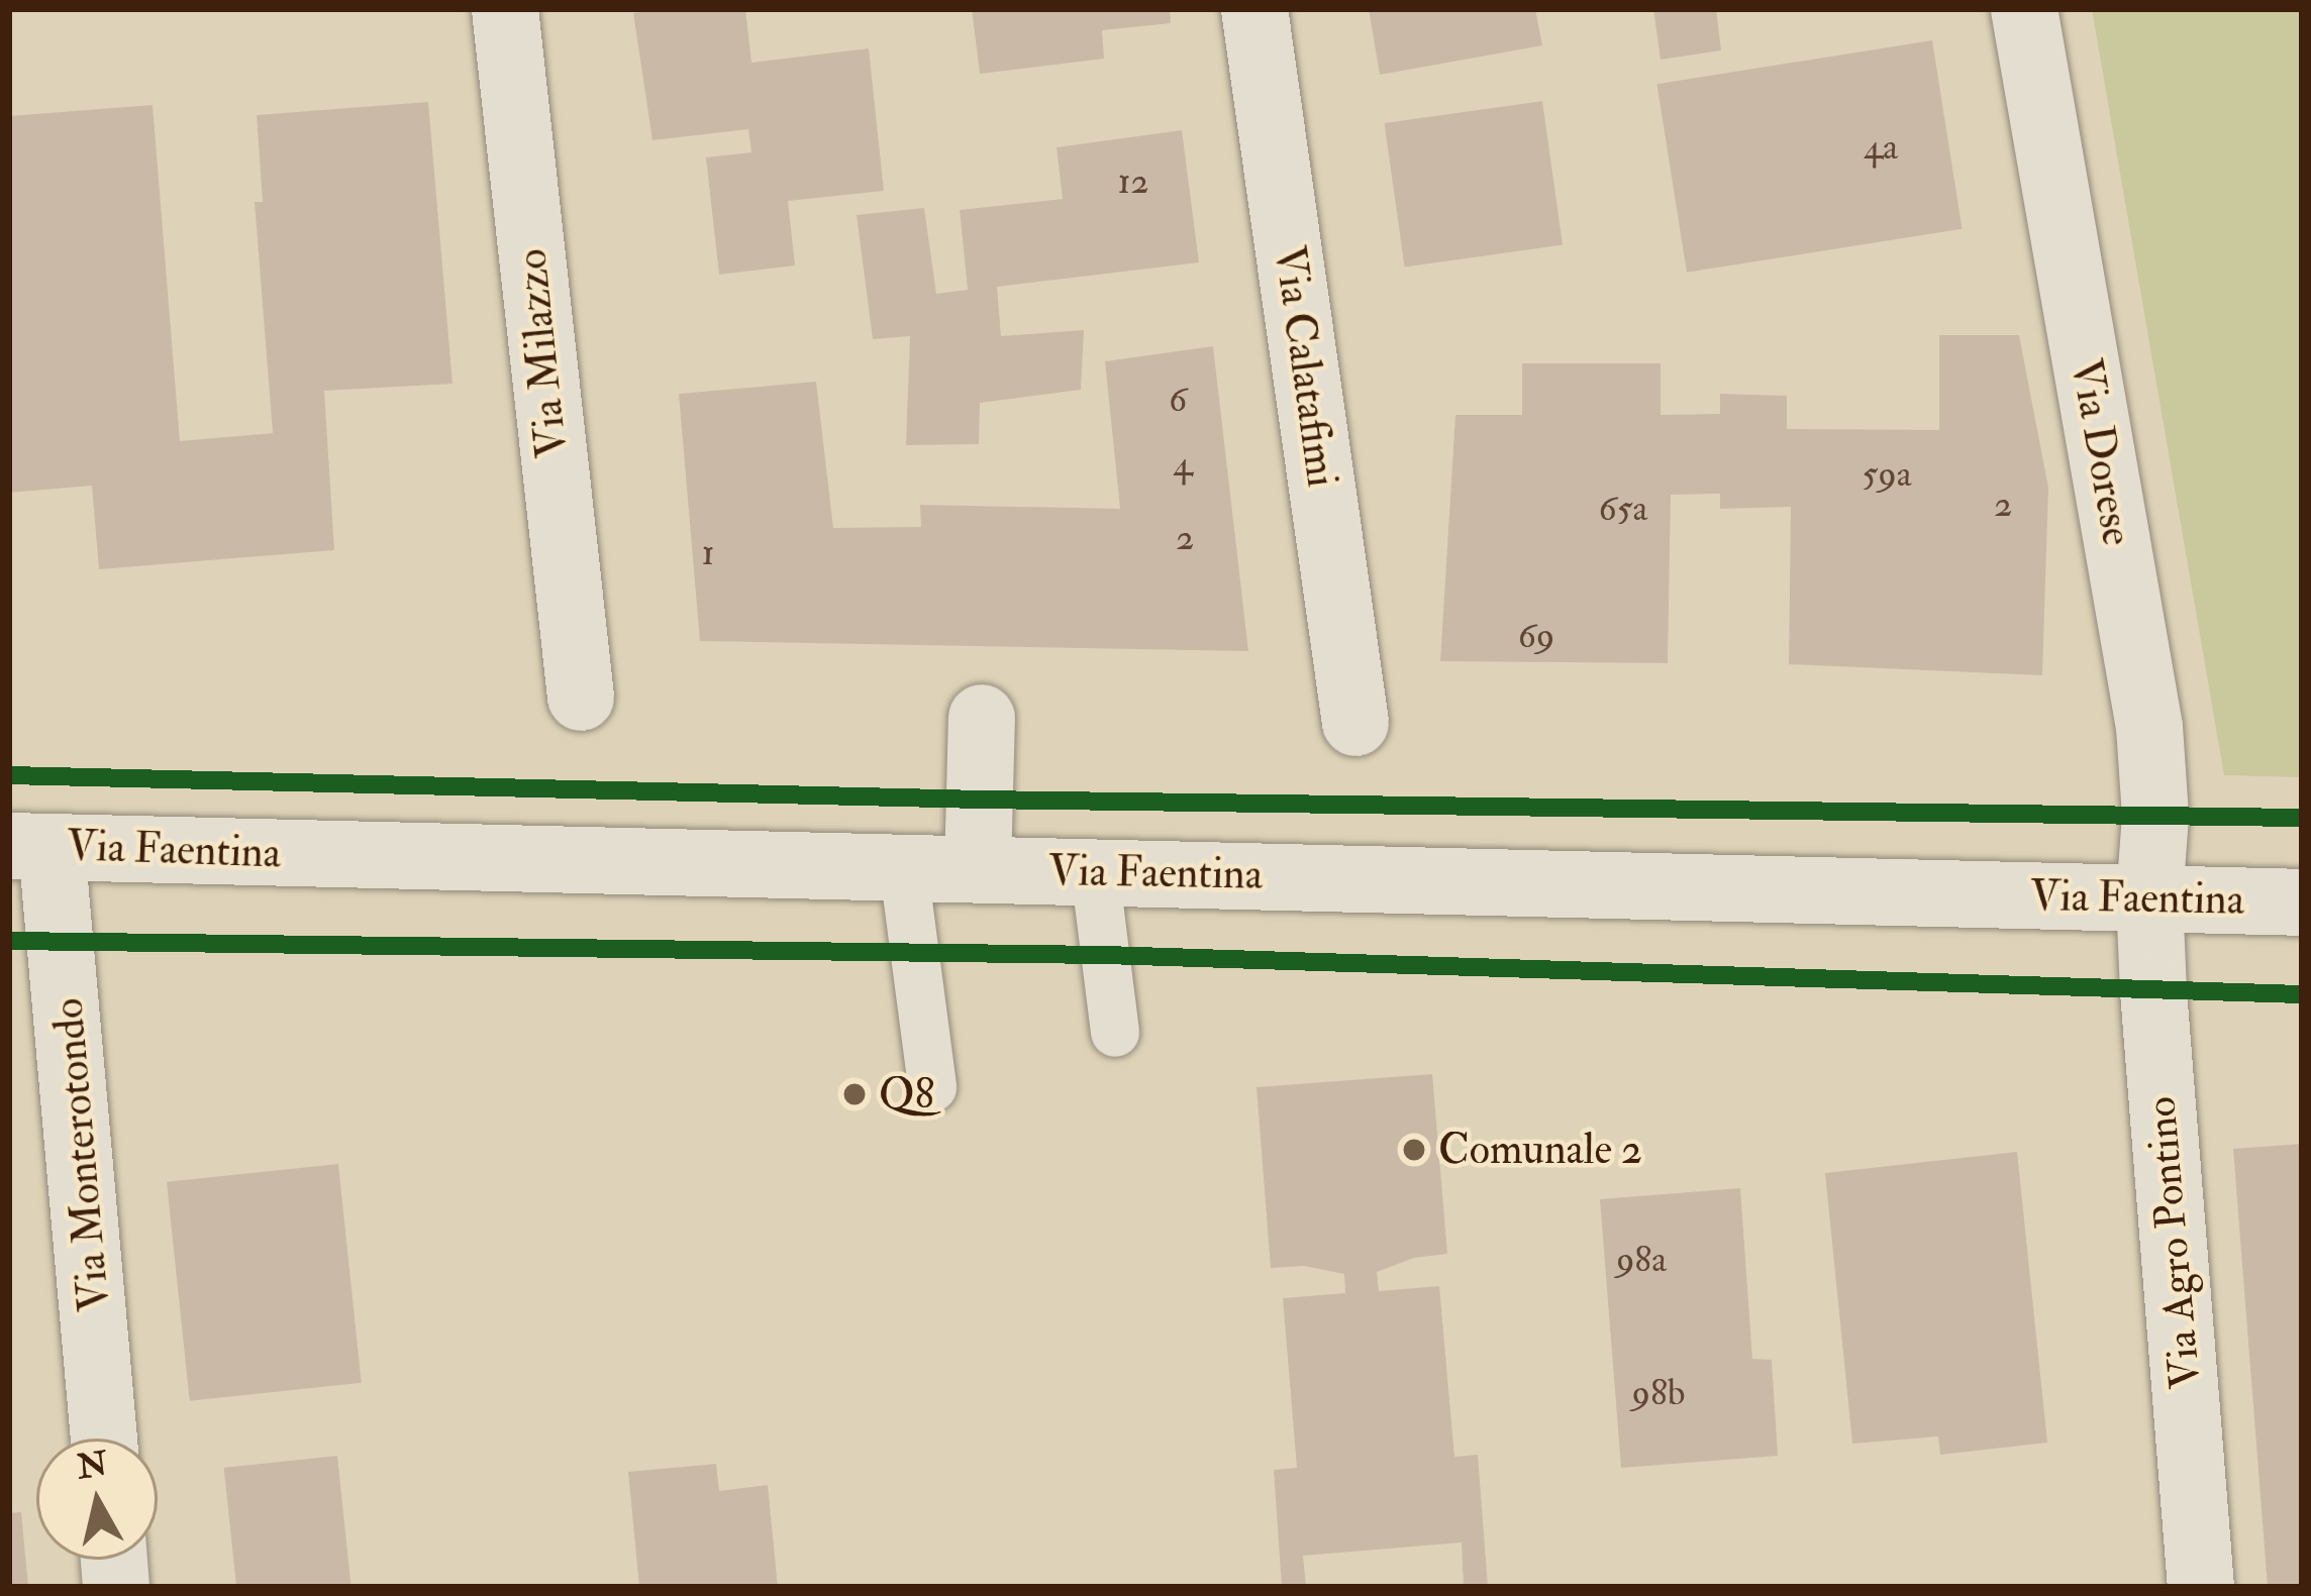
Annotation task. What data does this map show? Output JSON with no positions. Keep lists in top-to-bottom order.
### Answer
{
  "streets": {
    "street": [
      "Via Milazzo",
      "Via Calatafimi",
      "Via Dorese",
      "Via Faentina",
      "Via Monterotondo",
      "Via Agro Pontino"
    ]
  },
  "crossings": [
    ["Via Dorese", "Via Faentina"],
    ["Via Dorese", "Via Agro Pontino"],
    ["Via Faentina", "Via Monterotondo"],
    ["Via Faentina", "Via Agro Pontino"]
  ],
  "places": ["Q8", "Comunale 2"],
  "house_numbers": [
    "4a",
    "12",
    "6",
    "4",
    "59a",
    "2",
    "65a",
    "2",
    "1",
    "69",
    "98a",
    "98b"
  ],
  "north": "top"
}
